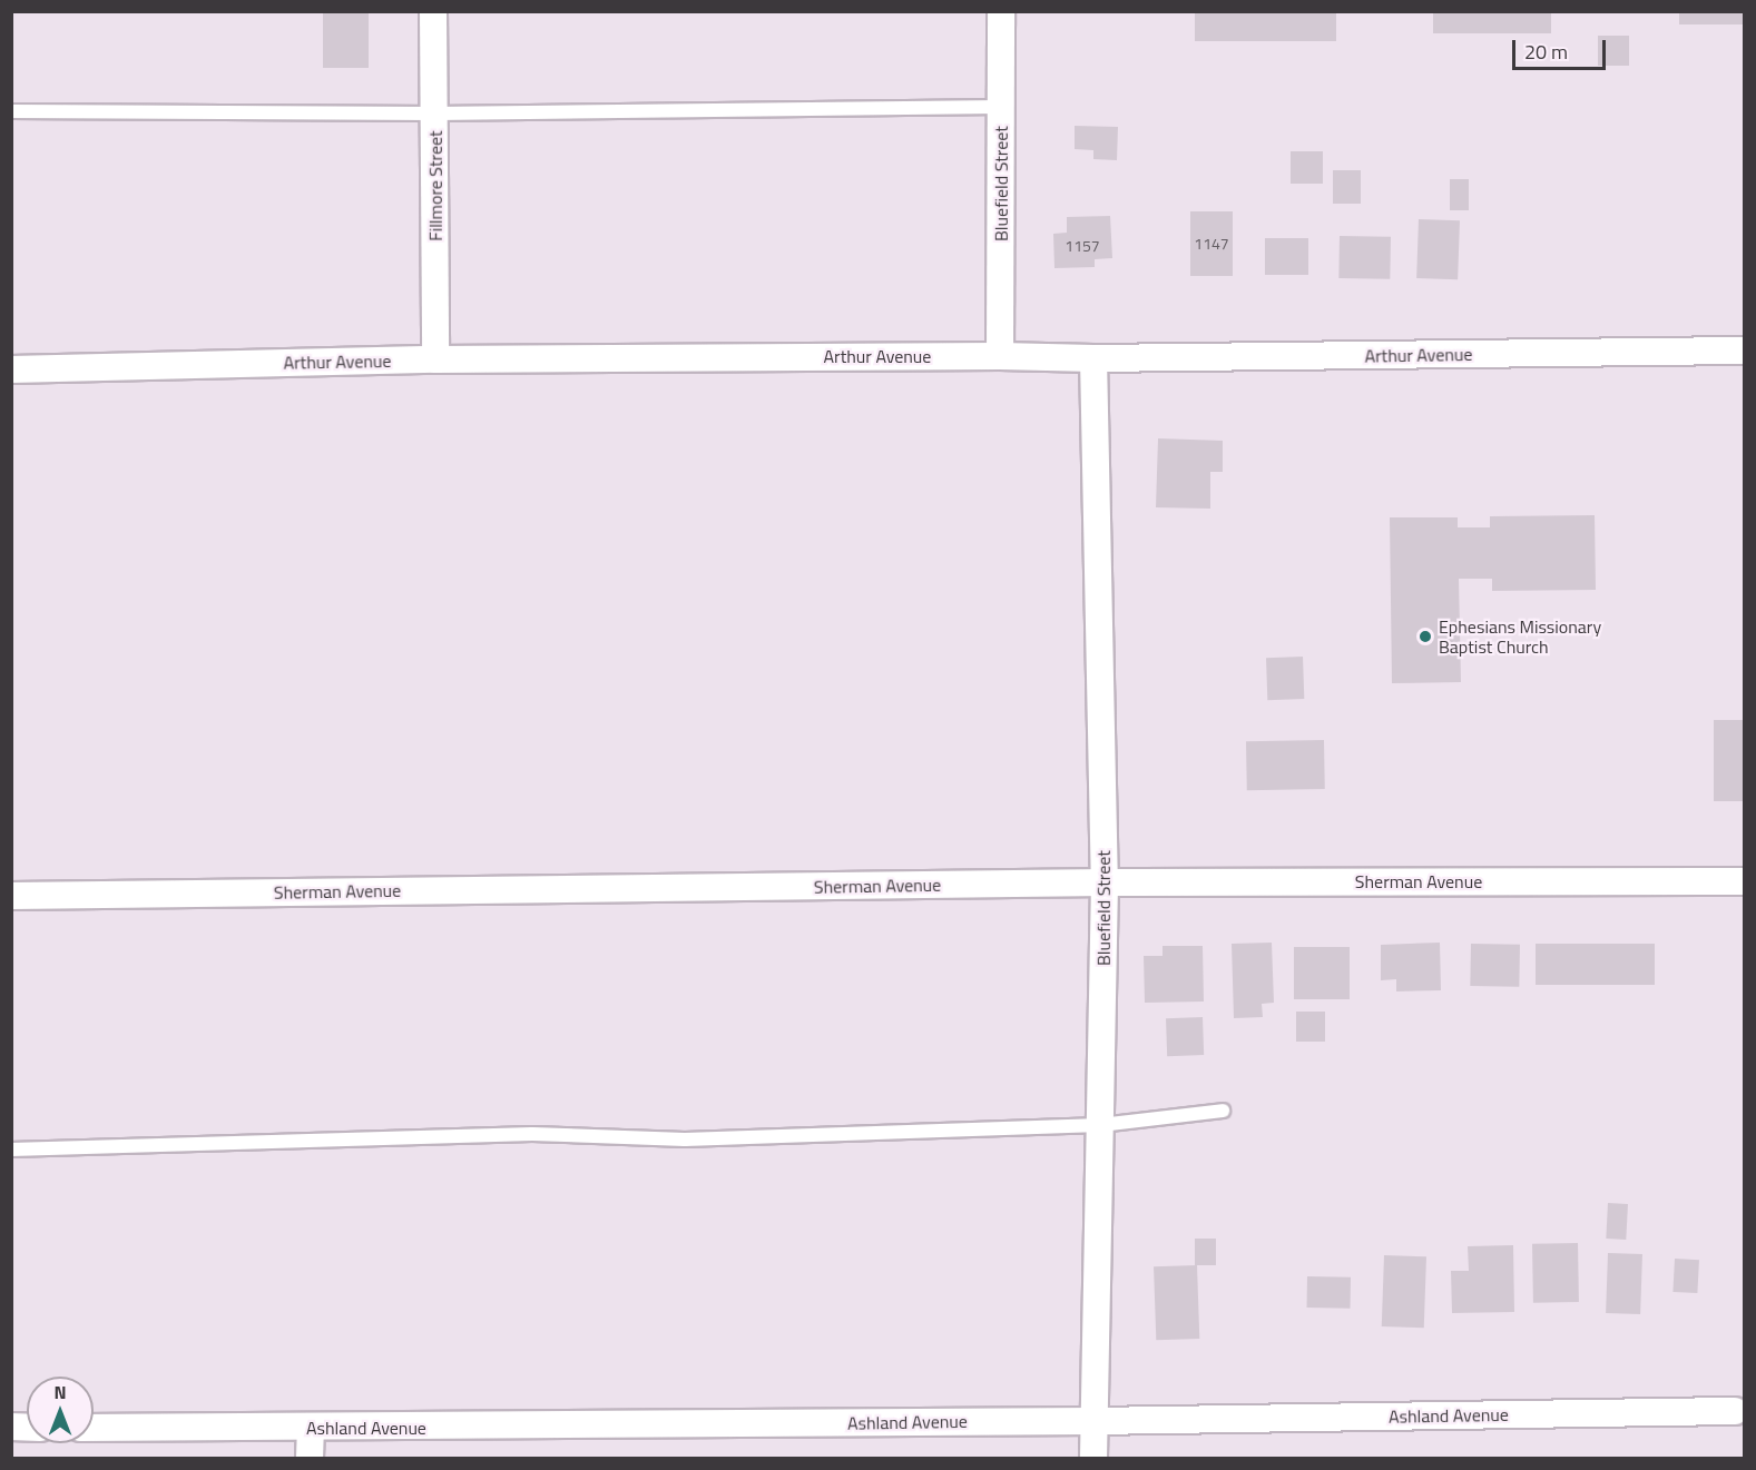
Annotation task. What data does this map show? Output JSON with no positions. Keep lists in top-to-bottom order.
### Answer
{
  "streets": {
    "street": [
      "Bluefield Street",
      "Fillmore Street",
      "Arthur Avenue",
      "Sherman Avenue",
      "Ashland Avenue"
    ]
  },
  "crossings": [
    ["Bluefield Street", "Arthur Avenue"],
    ["Bluefield Street", "Sherman Avenue"],
    ["Bluefield Street", "Ashland Avenue"],
    ["Fillmore Street", "Arthur Avenue"]
  ],
  "places": ["Ephesians Missionary Baptist Church"],
  "house_numbers": ["1147", "1157"],
  "scale_bar": "20 m",
  "north": "top"
}
